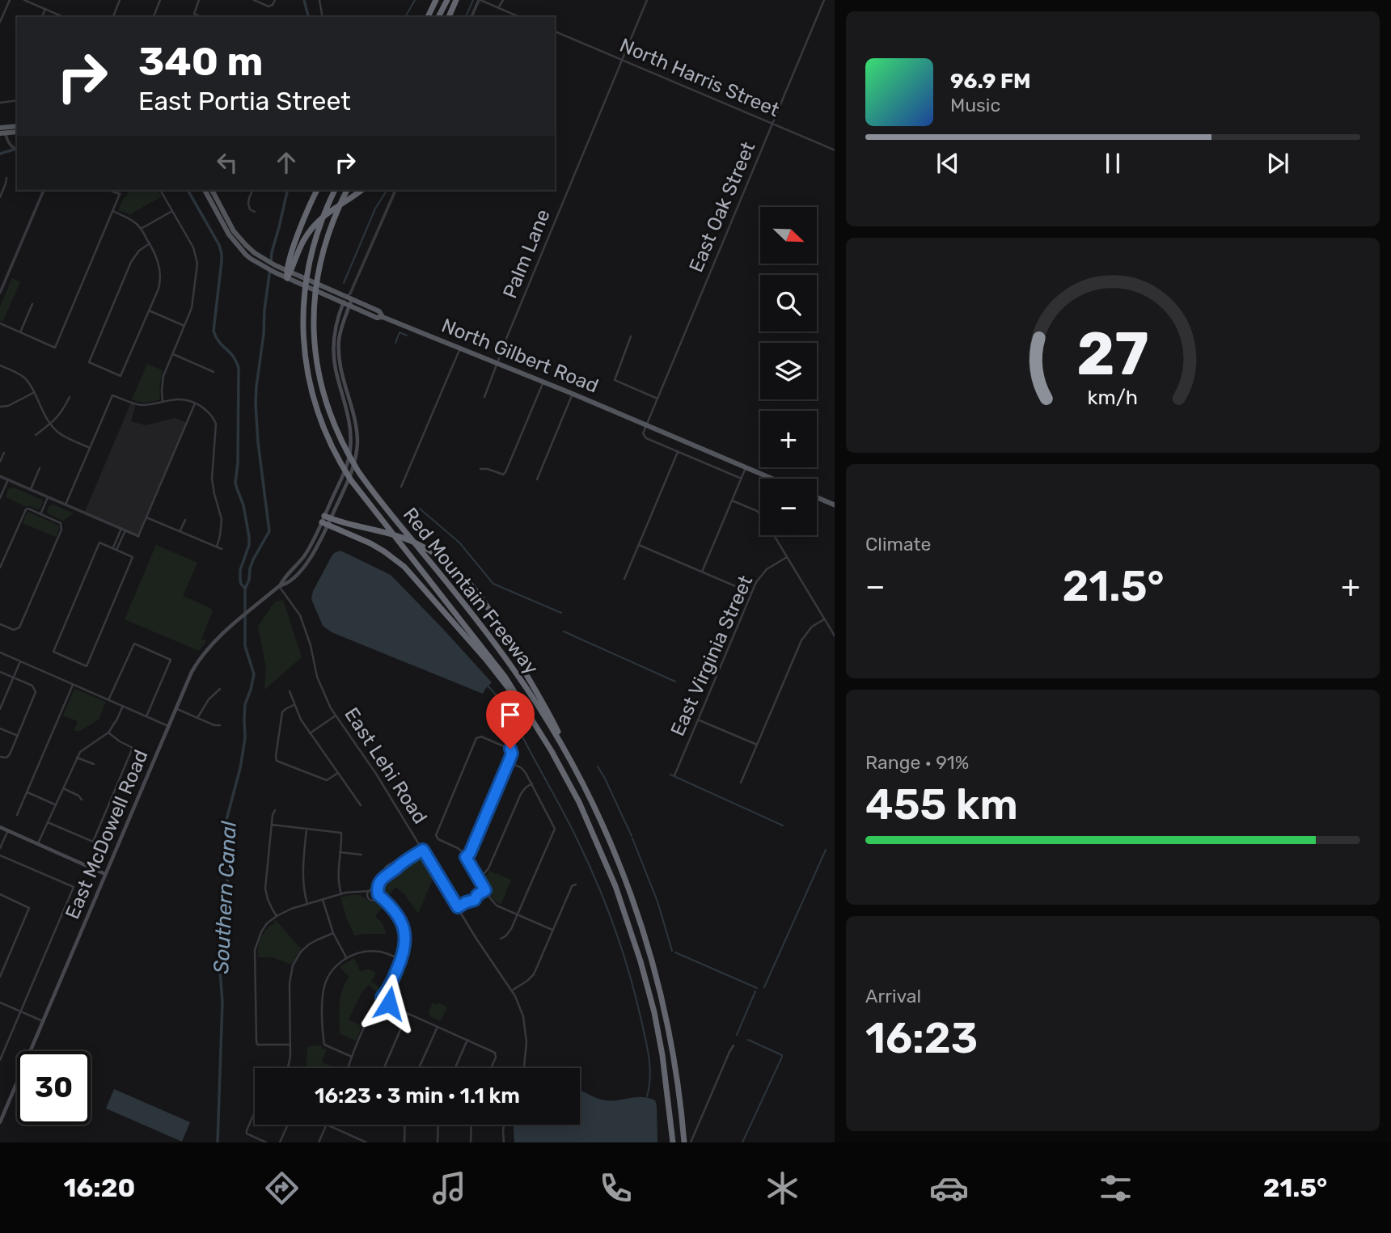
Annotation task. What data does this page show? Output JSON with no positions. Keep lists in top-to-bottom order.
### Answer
{
  "streets": {
    "highway": ["Red Mountain Freeway"],
    "main road": ["North Gilbert Road", "East McDowell Road"],
    "street": [
      "North Harris Street",
      "East Oak Street",
      "Palm Lane",
      "East Virginia Street",
      "East Lehi Road"
    ]
  },
  "crossings": [
    ["North Harris Street", "East Oak Street"],
    ["North Harris Street", "Palm Lane"],
    ["East Oak Street", "North Gilbert Road"],
    ["Palm Lane", "North Gilbert Road"],
    ["North Gilbert Road", "East McDowell Road"],
    ["East Lehi Road", "East McDowell Road"]
  ],
  "water": ["Southern Canal"],
  "north": "bottom right",
  "page": {
    "turn": ["340 m", "East Portia Street"],
    "song": ["96.9 FM", "Music"],
    "map_buttons": ["+", "−"],
    "tile": [
      "Climate",
      ["Range · 91%", "455 km"],
      ["Arrival", "16:23"]
    ],
    "heat": ["−", "21.5°", "+"],
    "limit": "30",
    "trip": "16:23 · 3 min · 1.1 km",
    "tabs": ["16:20", "21.5°"],
    "gauge": ["27", "km/h"]
  }
}
